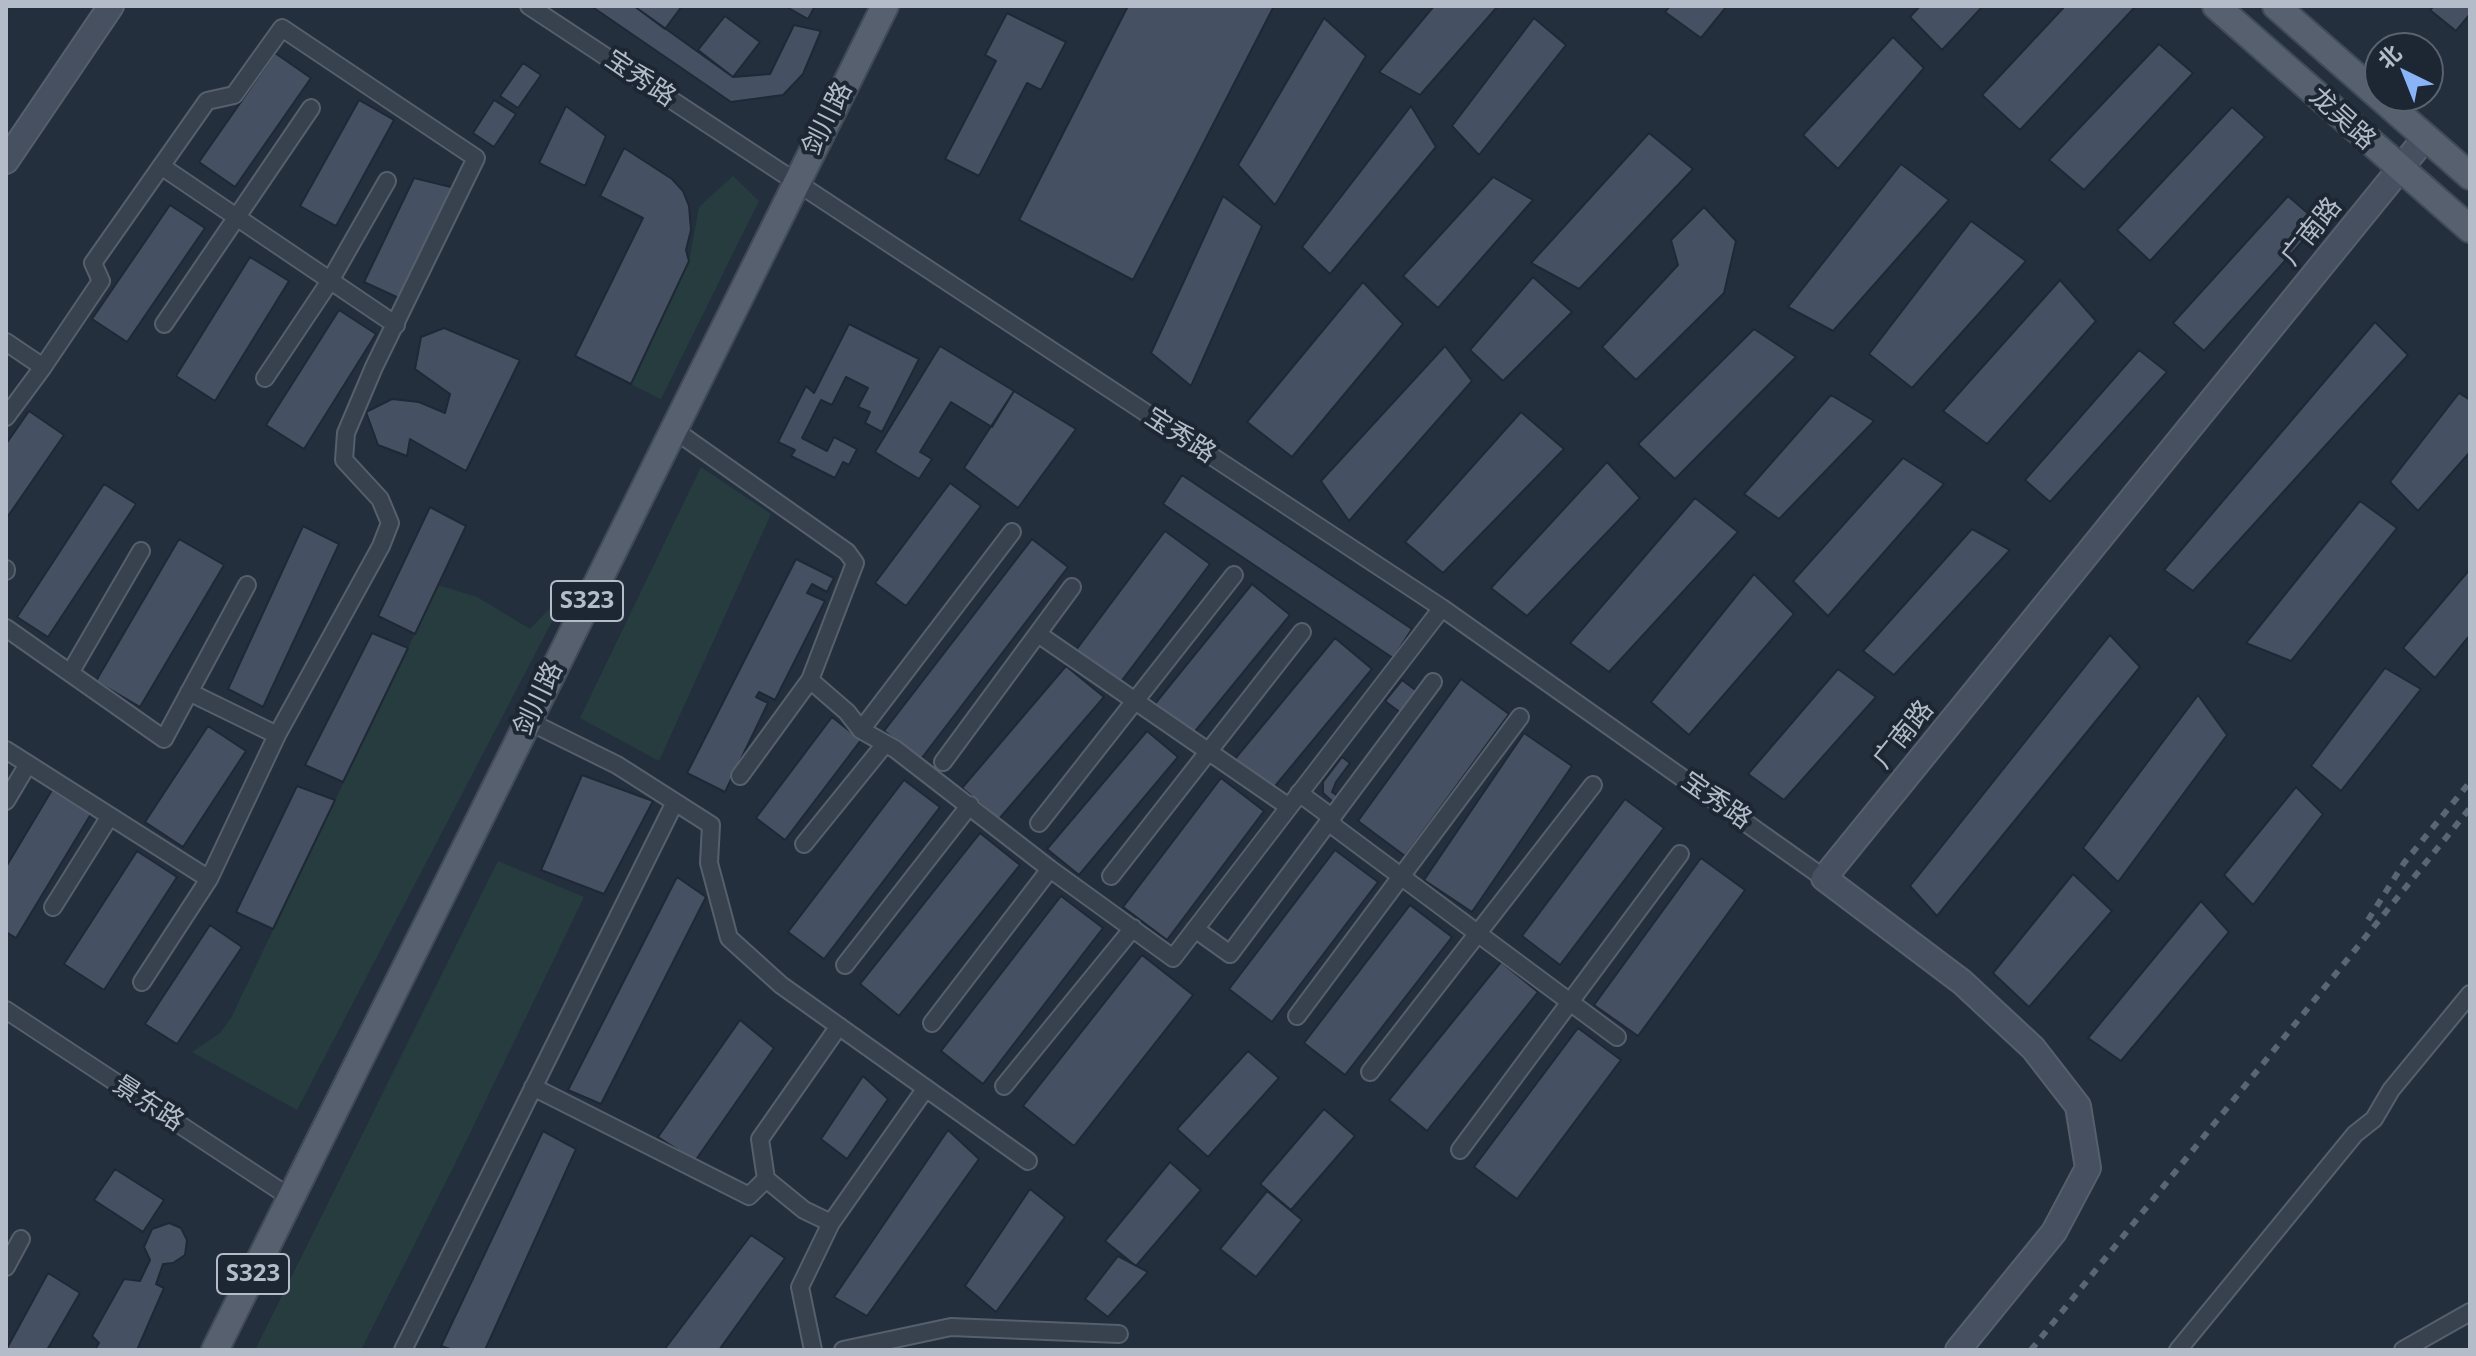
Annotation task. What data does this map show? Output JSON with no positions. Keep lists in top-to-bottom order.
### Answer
{
  "streets": {
    "main road": ["剑川路", "龙吴路", "S323"],
    "street": ["宝秀路", "广南路", "景东路"]
  },
  "crossings": [
    ["宝秀路", "剑川路"],
    ["宝秀路", "广南路"],
    ["剑川路", "景东路"],
    ["龙吴路", "广南路"]
  ],
  "north": "top left"
}
